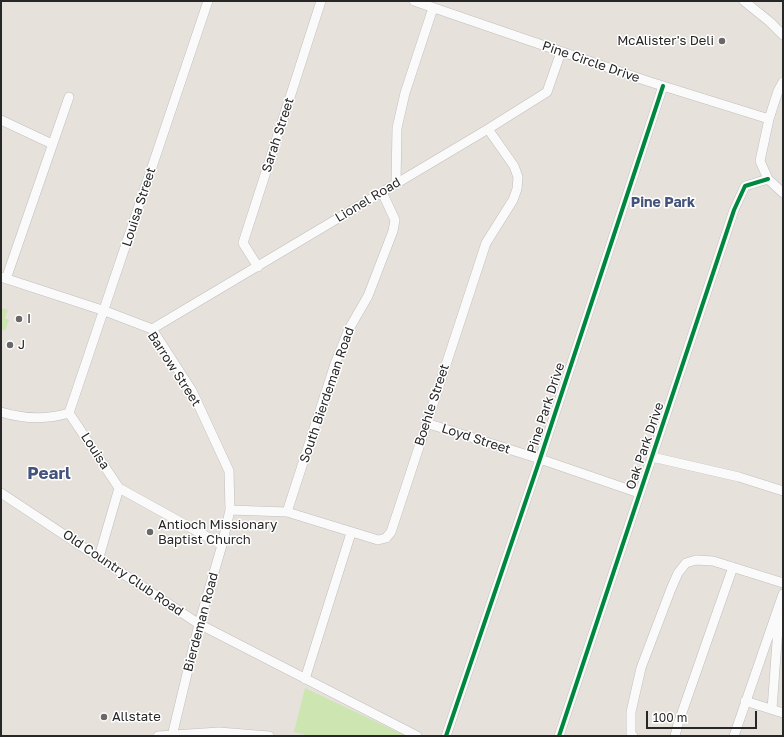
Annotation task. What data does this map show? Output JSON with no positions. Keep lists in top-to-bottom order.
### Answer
{
  "streets": {
    "street": [
      "Pine Circle Drive",
      "Sarah Street",
      "Lionel Road",
      "Louisa Street",
      "Barrow Street",
      "South Bierdeman Road",
      "Boehle Street",
      "Pine Park Drive",
      "Loyd Street",
      "Oak Park Drive",
      "Louisa",
      "Old Country Club Road",
      "Bierdeman Road"
    ]
  },
  "crossings": [
    ["Pine Circle Drive", "Lionel Road"],
    ["Pine Circle Drive", "Pine Park Drive"],
    ["Sarah Street", "Lionel Road"],
    ["Lionel Road", "Barrow Street"],
    ["Lionel Road", "South Bierdeman Road"],
    ["Lionel Road", "Boehle Street"],
    ["Louisa Street", "Barrow Street"],
    ["Louisa Street", "Louisa"],
    ["Barrow Street", "Boehle Street"],
    ["Barrow Street", "Bierdeman Road"],
    ["South Bierdeman Road", "Boehle Street"],
    ["Boehle Street", "Loyd Street"],
    ["Boehle Street", "Bierdeman Road"],
    ["Pine Park Drive", "Loyd Street"],
    ["Loyd Street", "Oak Park Drive"],
    ["Old Country Club Road", "Bierdeman Road"]
  ],
  "districts": ["Pine Park", "Pearl"],
  "places": [
    "McAlister's Deli",
    "I",
    "J",
    "Antioch Missionary Baptist Church",
    "Allstate"
  ],
  "scale_bar": "100 m"
}
